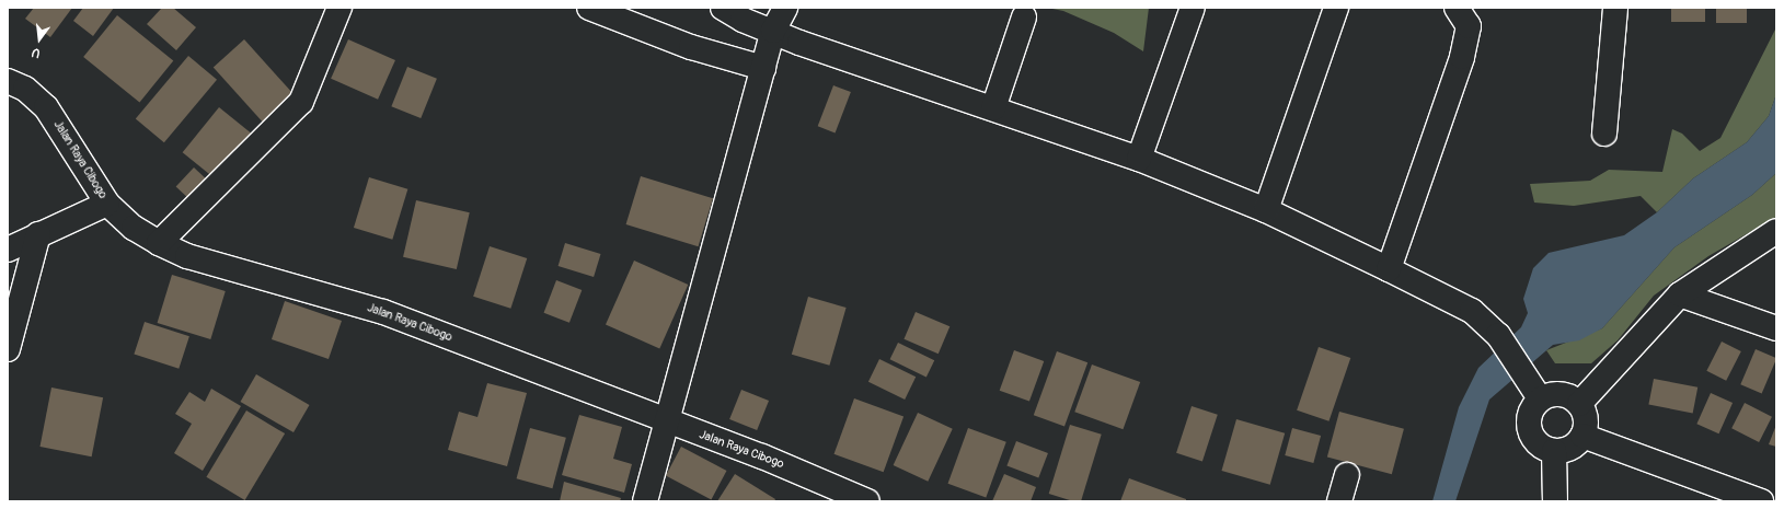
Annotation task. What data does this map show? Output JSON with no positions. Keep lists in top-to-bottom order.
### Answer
{
  "streets": {
    "street": ["Jalan Raya Cibogo"]
  },
  "north": "bottom"
}
